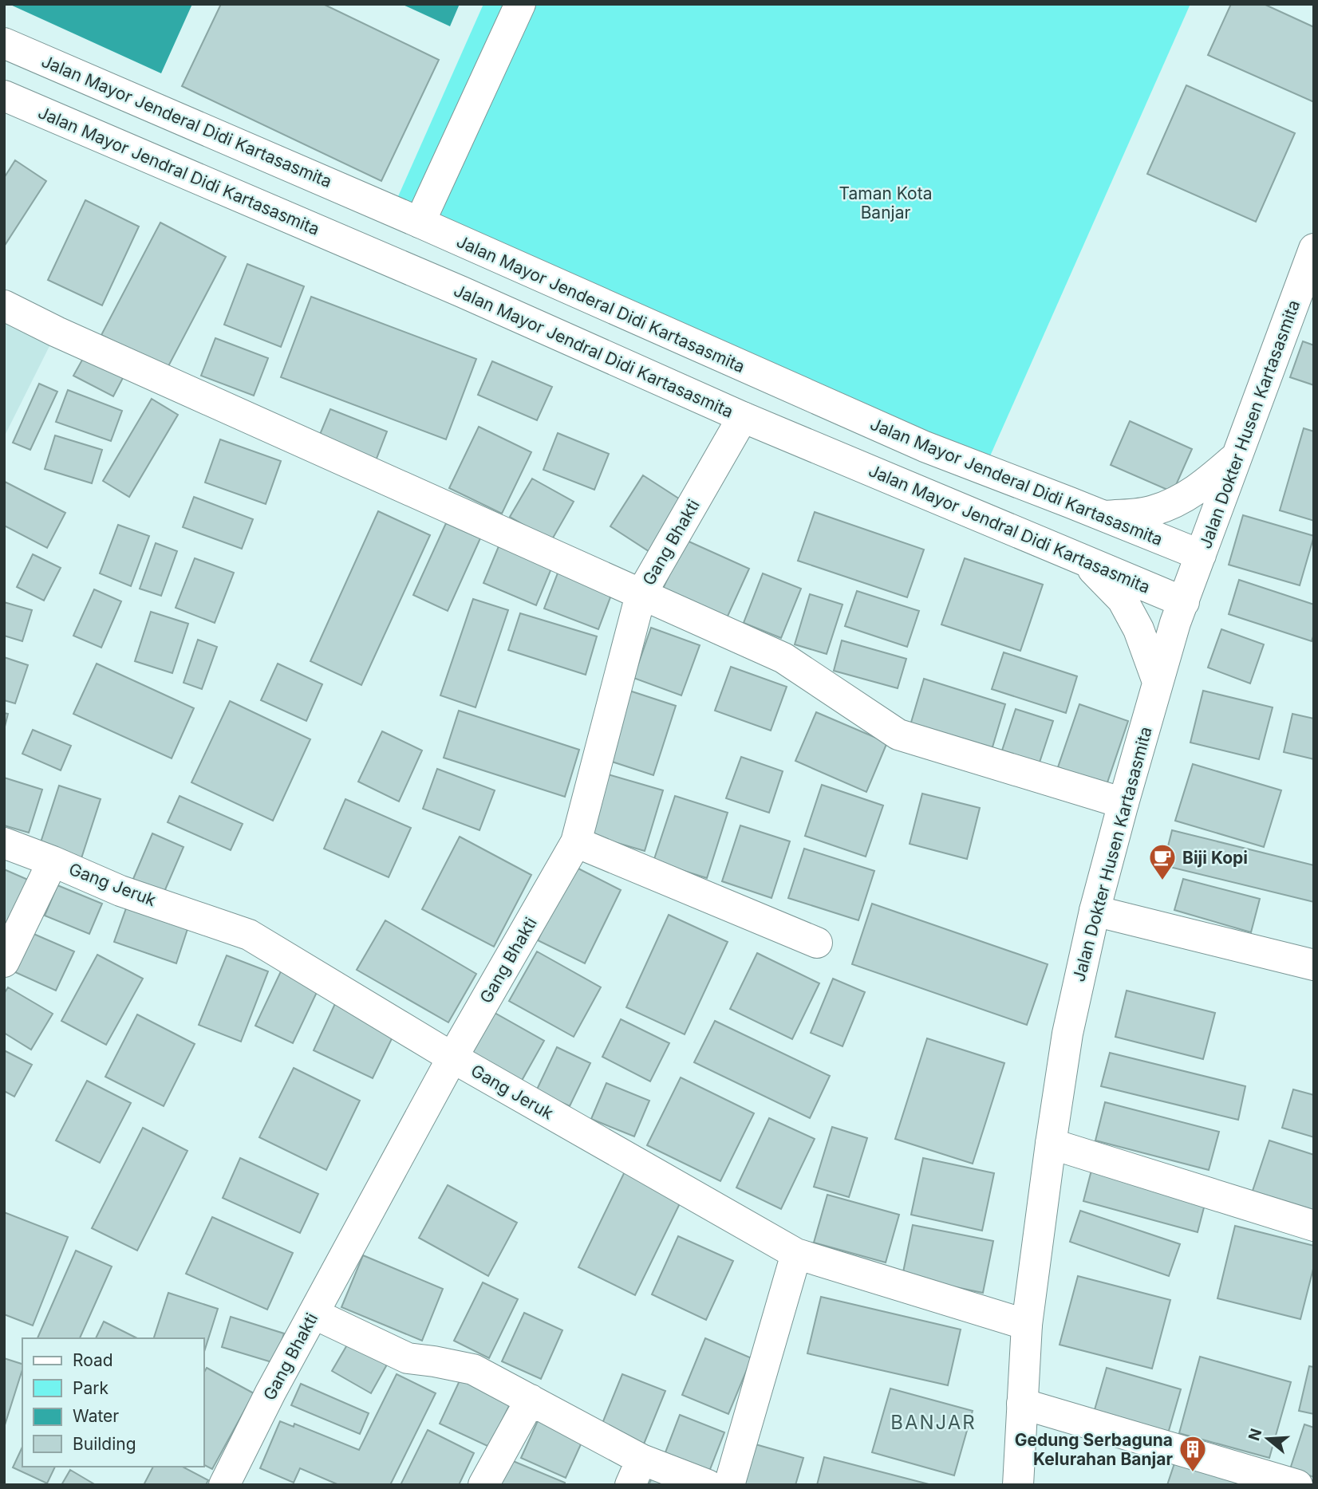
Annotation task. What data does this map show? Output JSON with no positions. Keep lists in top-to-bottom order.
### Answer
{
  "streets": {
    "street": [
      "Jalan Mayor Jenderal Didi Kartasasmita",
      "Jalan Mayor Jendral Didi Kartasasmita",
      "Jalan Dokter Husen Kartasasmita",
      "Gang Bhakti",
      "Gang Jeruk"
    ]
  },
  "crossings": [
    ["Jalan Mayor Jenderal Didi Kartasasmita", "Jalan Dokter Husen Kartasasmita"],
    ["Jalan Mayor Jendral Didi Kartasasmita", "Jalan Dokter Husen Kartasasmita"],
    ["Jalan Mayor Jendral Didi Kartasasmita", "Gang Bhakti"],
    ["Jalan Dokter Husen Kartasasmita", "Gang Jeruk"],
    ["Gang Bhakti", "Gang Jeruk"]
  ],
  "districts": ["BANJAR"],
  "parks": ["Taman Kota Banjar"],
  "places": {
    "cafe": ["Biji Kopi"],
    "building": ["Gedung Serbaguna Kelurahan Banjar"]
  },
  "legend": [
    "Road",
    "Park",
    "Water",
    "Building"
  ],
  "north": "left"
}
